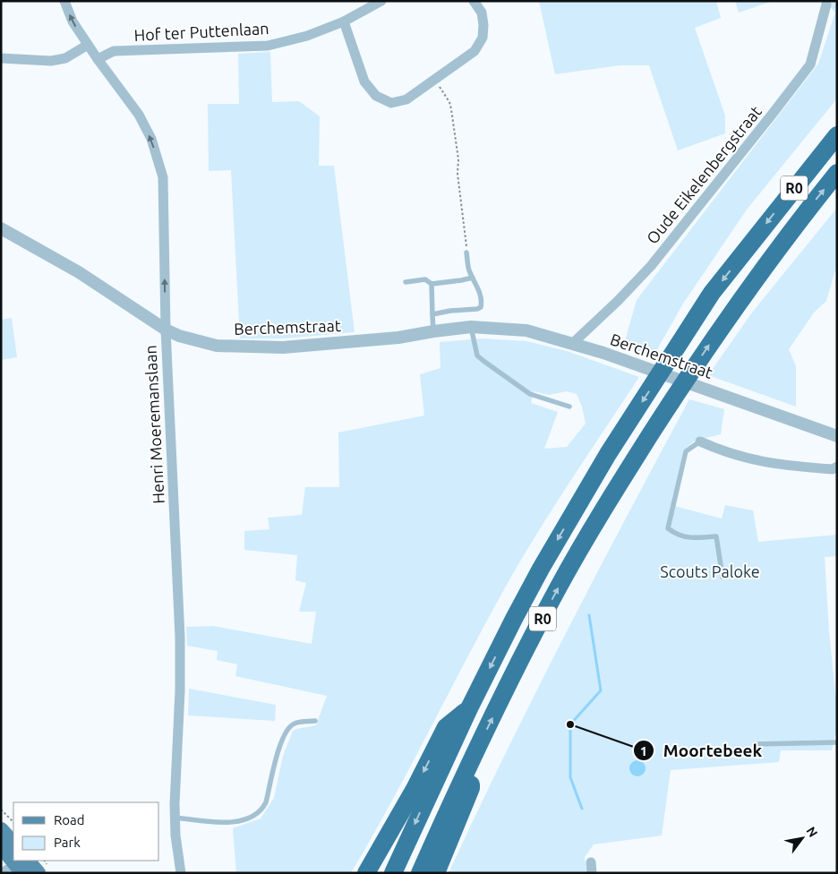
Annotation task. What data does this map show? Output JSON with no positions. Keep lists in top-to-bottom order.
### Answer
{
  "streets": {
    "highway": ["R0"],
    "street": [
      "Hof ter Puttenlaan",
      "Oude Eikelenbergstraat",
      "Berchemstraat",
      "Henri Moeremanslaan"
    ]
  },
  "crossings": [
    ["Hof ter Puttenlaan", "Henri Moeremanslaan"],
    ["Oude Eikelenbergstraat", "Berchemstraat"],
    ["Berchemstraat", "Henri Moeremanslaan"]
  ],
  "one_way": ["Henri Moeremanslaan"],
  "parks": ["Scouts Paloke"],
  "places": ["Moortebeek"],
  "legend": ["Road", "Park"],
  "north": "top right"
}
